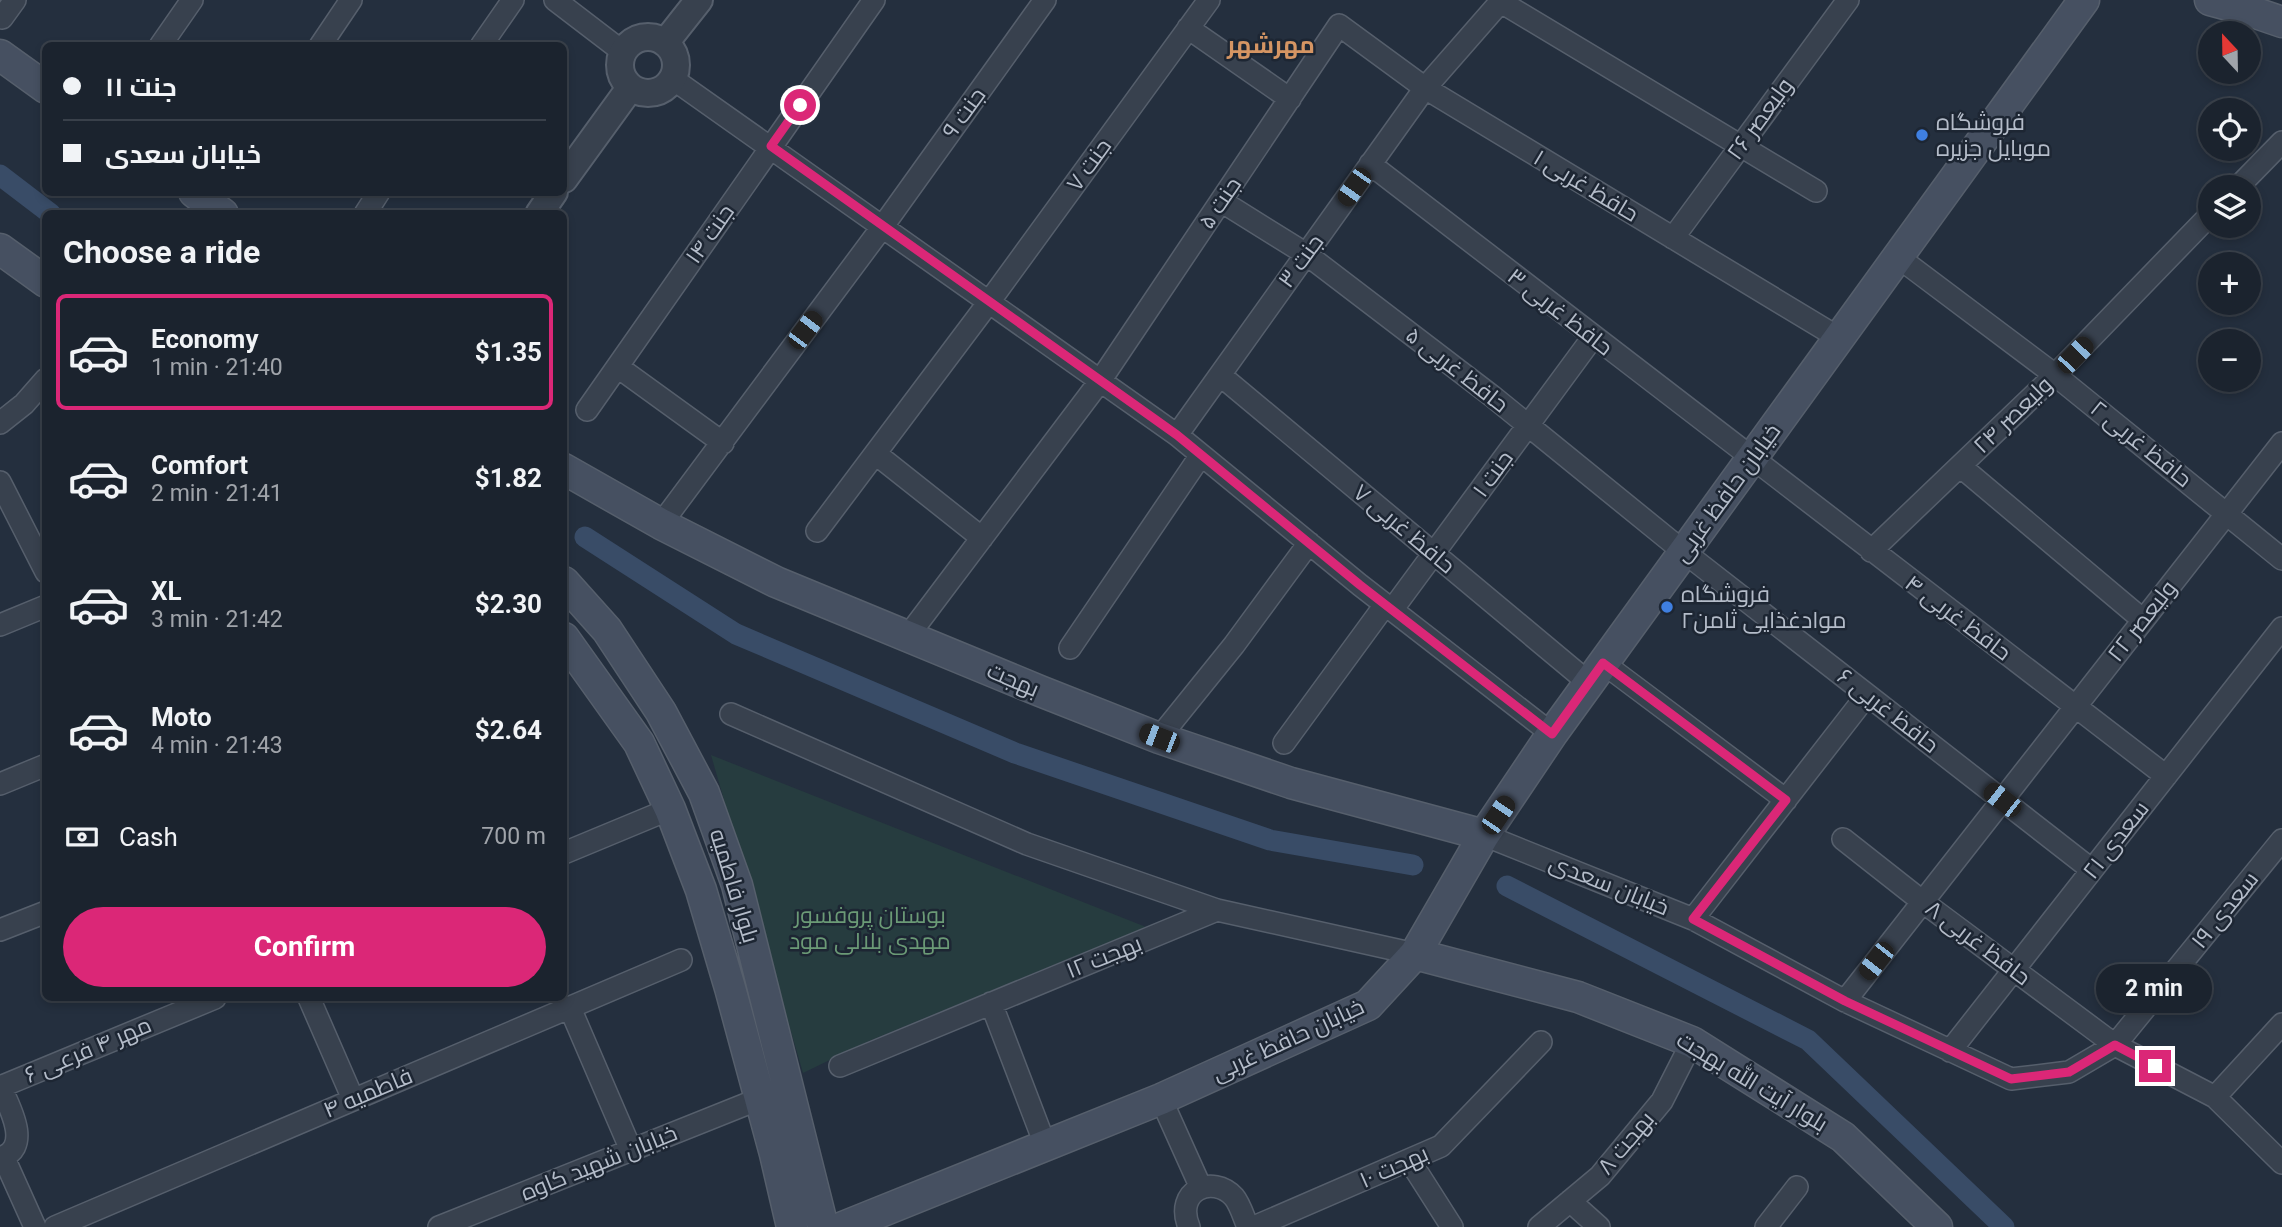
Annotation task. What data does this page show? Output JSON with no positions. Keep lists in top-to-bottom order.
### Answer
{
  "streets": {
    "main road": [
      "خیابان حافظ غربی",
      "بهجت",
      "بلوار فاطمیه",
      "بلوار آیت الله بهجت"
    ],
    "street": [
      "جنت ۹",
      "ولیعصر ۲۶",
      "جنت ۷",
      "حافظ غربی ۱",
      "جنت ۵",
      "جنت ۱۴",
      "جنت ۳",
      "حافظ غربی ۳",
      "حافظ غربی ۵",
      "ولیعصر ۲۴",
      "حافظ غربی ۲",
      "جنت ۱",
      "حافظ غربی ۷",
      "حافظ غربی ۴",
      "ولیعصر ۲۲",
      "حافظ غربی ۶",
      "سعدی ۲۱",
      "خیابان سعدی",
      "سعدی ۱۹",
      "حافظ غربی ۸",
      "بهجت ۱۲",
      "مهر ۴ فرعی ۶",
      "فاطمیه ۴",
      "بهجت ۸",
      "خیابان شهید کاوه",
      "بهجت ۱۰"
    ]
  },
  "crossings": [
    ["جنت ۹", "بهجت"],
    ["ولیعصر ۲۶", "حافظ غربی ۱"],
    ["حافظ غربی ۱", "جنت ۵"],
    ["حافظ غربی ۱", "جنت ۳"],
    ["حافظ غربی ۱", "خیابان حافظ غربی"],
    ["جنت ۵", "حافظ غربی ۵"],
    ["جنت ۵", "بهجت"],
    ["جنت ۳", "حافظ غربی ۳"],
    ["جنت ۳", "حافظ غربی ۵"],
    ["جنت ۳", "حافظ غربی ۷"],
    ["حافظ غربی ۳", "جنت ۱"],
    ["حافظ غربی ۳", "خیابان حافظ غربی"],
    ["حافظ غربی ۳", "حافظ غربی ۴"],
    ["حافظ غربی ۵", "جنت ۱"],
    ["حافظ غربی ۵", "خیابان حافظ غربی"],
    ["حافظ غربی ۵", "حافظ غربی ۶"],
    ["ولیعصر ۲۴", "حافظ غربی ۲"],
    ["ولیعصر ۲۴", "حافظ غربی ۴"],
    ["حافظ غربی ۲", "خیابان حافظ غربی"],
    ["حافظ غربی ۲", "ولیعصر ۲۲"],
    ["جنت ۱", "حافظ غربی ۷"],
    ["خیابان حافظ غربی", "حافظ غربی ۷"],
    ["خیابان حافظ غربی", "حافظ غربی ۴"],
    ["خیابان حافظ غربی", "بهجت"],
    ["خیابان حافظ غربی", "حافظ غربی ۶"],
    ["خیابان حافظ غربی", "خیابان سعدی"],
    ["خیابان حافظ غربی", "بلوار آیت الله بهجت"],
    ["حافظ غربی ۴", "ولیعصر ۲۲"],
    ["حافظ غربی ۴", "سعدی ۲۱"],
    ["ولیعصر ۲۲", "حافظ غربی ۶"],
    ["ولیعصر ۲۲", "خیابان سعدی"],
    ["ولیعصر ۲۲", "حافظ غربی ۸"],
    ["بهجت", "خیابان سعدی"],
    ["حافظ غربی ۶", "سعدی ۲۱"],
    ["سعدی ۲۱", "خیابان سعدی"],
    ["سعدی ۲۱", "حافظ غربی ۸"],
    ["خیابان سعدی", "سعدی ۱۹"],
    ["خیابان سعدی", "حافظ غربی ۸"],
    ["بلوار فاطمیه", "خیابان شهید کاوه"],
    ["سعدی ۱۹", "حافظ غربی ۸"],
    ["بلوار آیت الله بهجت", "بهجت ۸"]
  ],
  "districts": ["مهرشهر"],
  "parks": ["بوستان پروفسور مهدی بلالی مود"],
  "places": ["فروشگاه موبایل جزیره", "فروشگاه موادغذایی ثامن۲"],
  "north": "top",
  "page": {
    "map_buttons": ["+", "−"],
    "banner": ["جنت ۱۱", "خیابان سعدی"],
    "heading": "Choose a ride",
    "list": [
      {
        "name": "Economy",
        "note": "1 min · 21:40",
        "value": "$1.35"
      },
      {
        "name": "Comfort",
        "note": "2 min · 21:41",
        "value": "$1.82"
      },
      {
        "name": "XL",
        "note": "3 min · 21:42",
        "value": "$2.30"
      },
      {
        "name": "Moto",
        "note": "4 min · 21:43",
        "value": "$2.64"
      }
    ],
    "pay": ["Cash", "700 m"],
    "buttons": "Confirm",
    "bubble": "2 min"
  }
}
